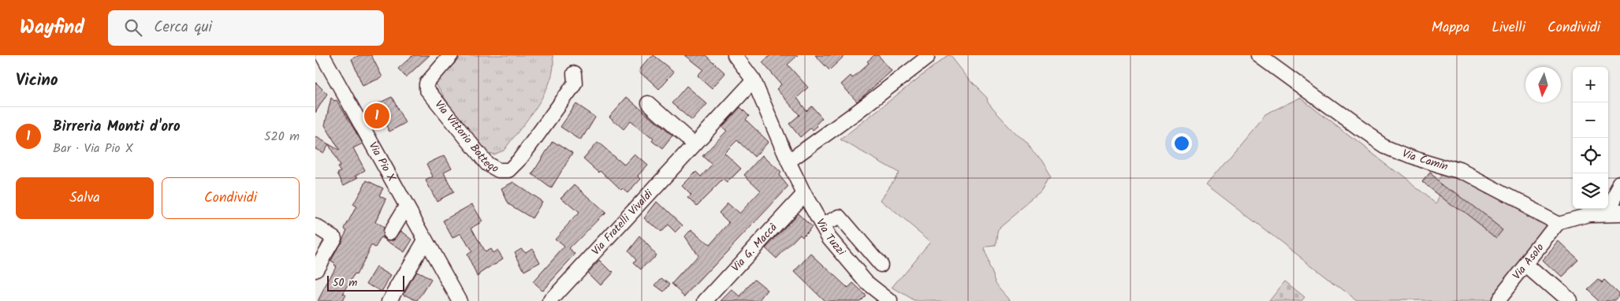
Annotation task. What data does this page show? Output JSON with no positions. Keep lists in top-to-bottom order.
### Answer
{
  "streets": {
    "street": [
      "Via Vittorio Bottego",
      "Via Camin",
      "Via Pio X",
      "Via Fratelli Vivaldi",
      "Via Tuzzi",
      "Via G. Maccà",
      "Via Asolo"
    ]
  },
  "crossings": [
    ["Via Camin", "Via Asolo"],
    ["Via Fratelli Vivaldi", "Via Tuzzi"],
    ["Via Tuzzi", "Via G. Maccà"]
  ],
  "scale_bar": "50 m",
  "north": "bottom",
  "page": {
    "header": "Wayfind",
    "search": "Cerca qui",
    "nav": ["Mappa", "Livelli", "Condividi"],
    "heading": "Vicino",
    "map_buttons": ["+", "−"],
    "pins": "1",
    "list": [
      {
        "mark": "1",
        "name": "Birreria Monti d'oro",
        "note": "Bar · Via Pio X",
        "value": "520 m"
      }
    ],
    "buttons": ["Salva", "Condividi"],
    "scale": "50 m"
  }
}
